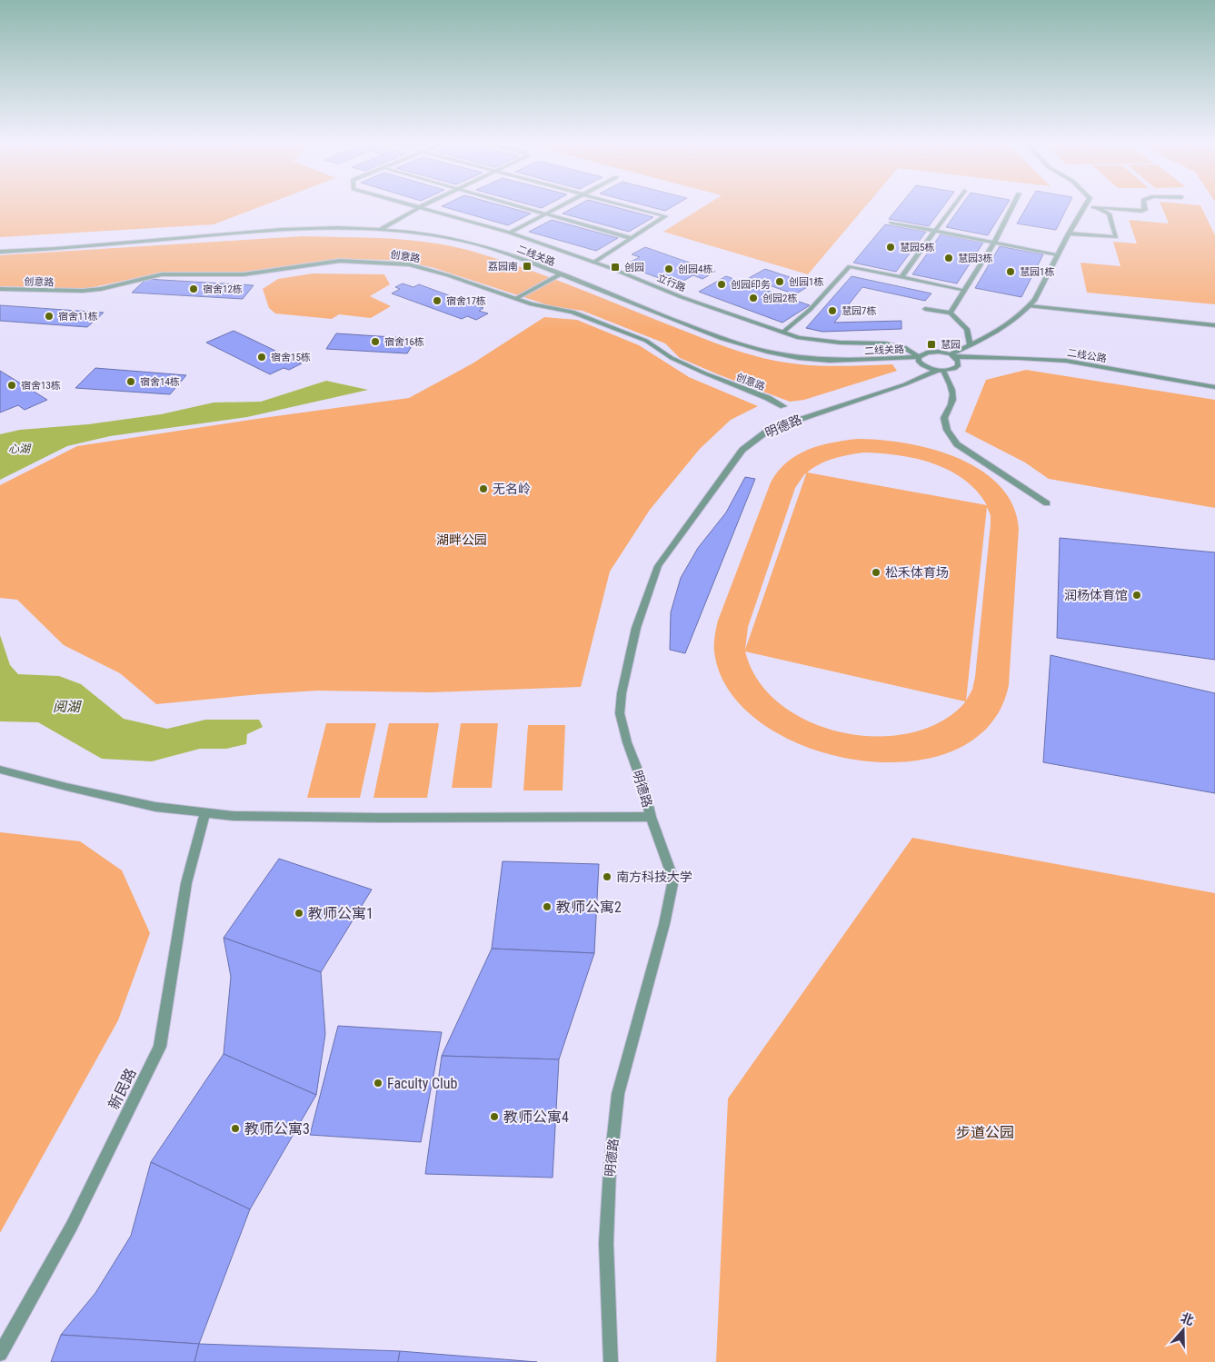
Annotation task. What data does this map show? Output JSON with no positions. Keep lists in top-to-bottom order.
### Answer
{
  "streets": {
    "street": [
      "二线关路",
      "创意路",
      "立行路",
      "二线公路",
      "明德路",
      "新民路"
    ]
  },
  "crossings": [
    ["二线关路", "立行路"],
    ["二线关路", "二线公路"],
    ["二线关路", "明德路"],
    ["立行路", "明德路"],
    ["二线公路", "明德路"]
  ],
  "water": ["心湖", "阅湖"],
  "parks": ["湖畔公园", "步道公园"],
  "places": {
    "other": [
      "慧园5栋",
      "慧园3栋",
      "创园4栋",
      "慧园1栋",
      "创园1栋",
      "创园印务",
      "宿舍12栋",
      "创园2栋",
      "宿舍17栋",
      "慧园7栋",
      "宿舍11栋",
      "宿舍16栋",
      "宿舍15栋",
      "宿舍14栋",
      "宿舍13栋",
      "无名岭",
      "松禾体育场",
      "润杨体育馆",
      "南方科技大学",
      "教师公寓2",
      "教师公寓1",
      "Faculty Club",
      "教师公寓4",
      "教师公寓3"
    ],
    "transit": ["荔园南", "创园", "慧园"]
  },
  "north": "top"
}
